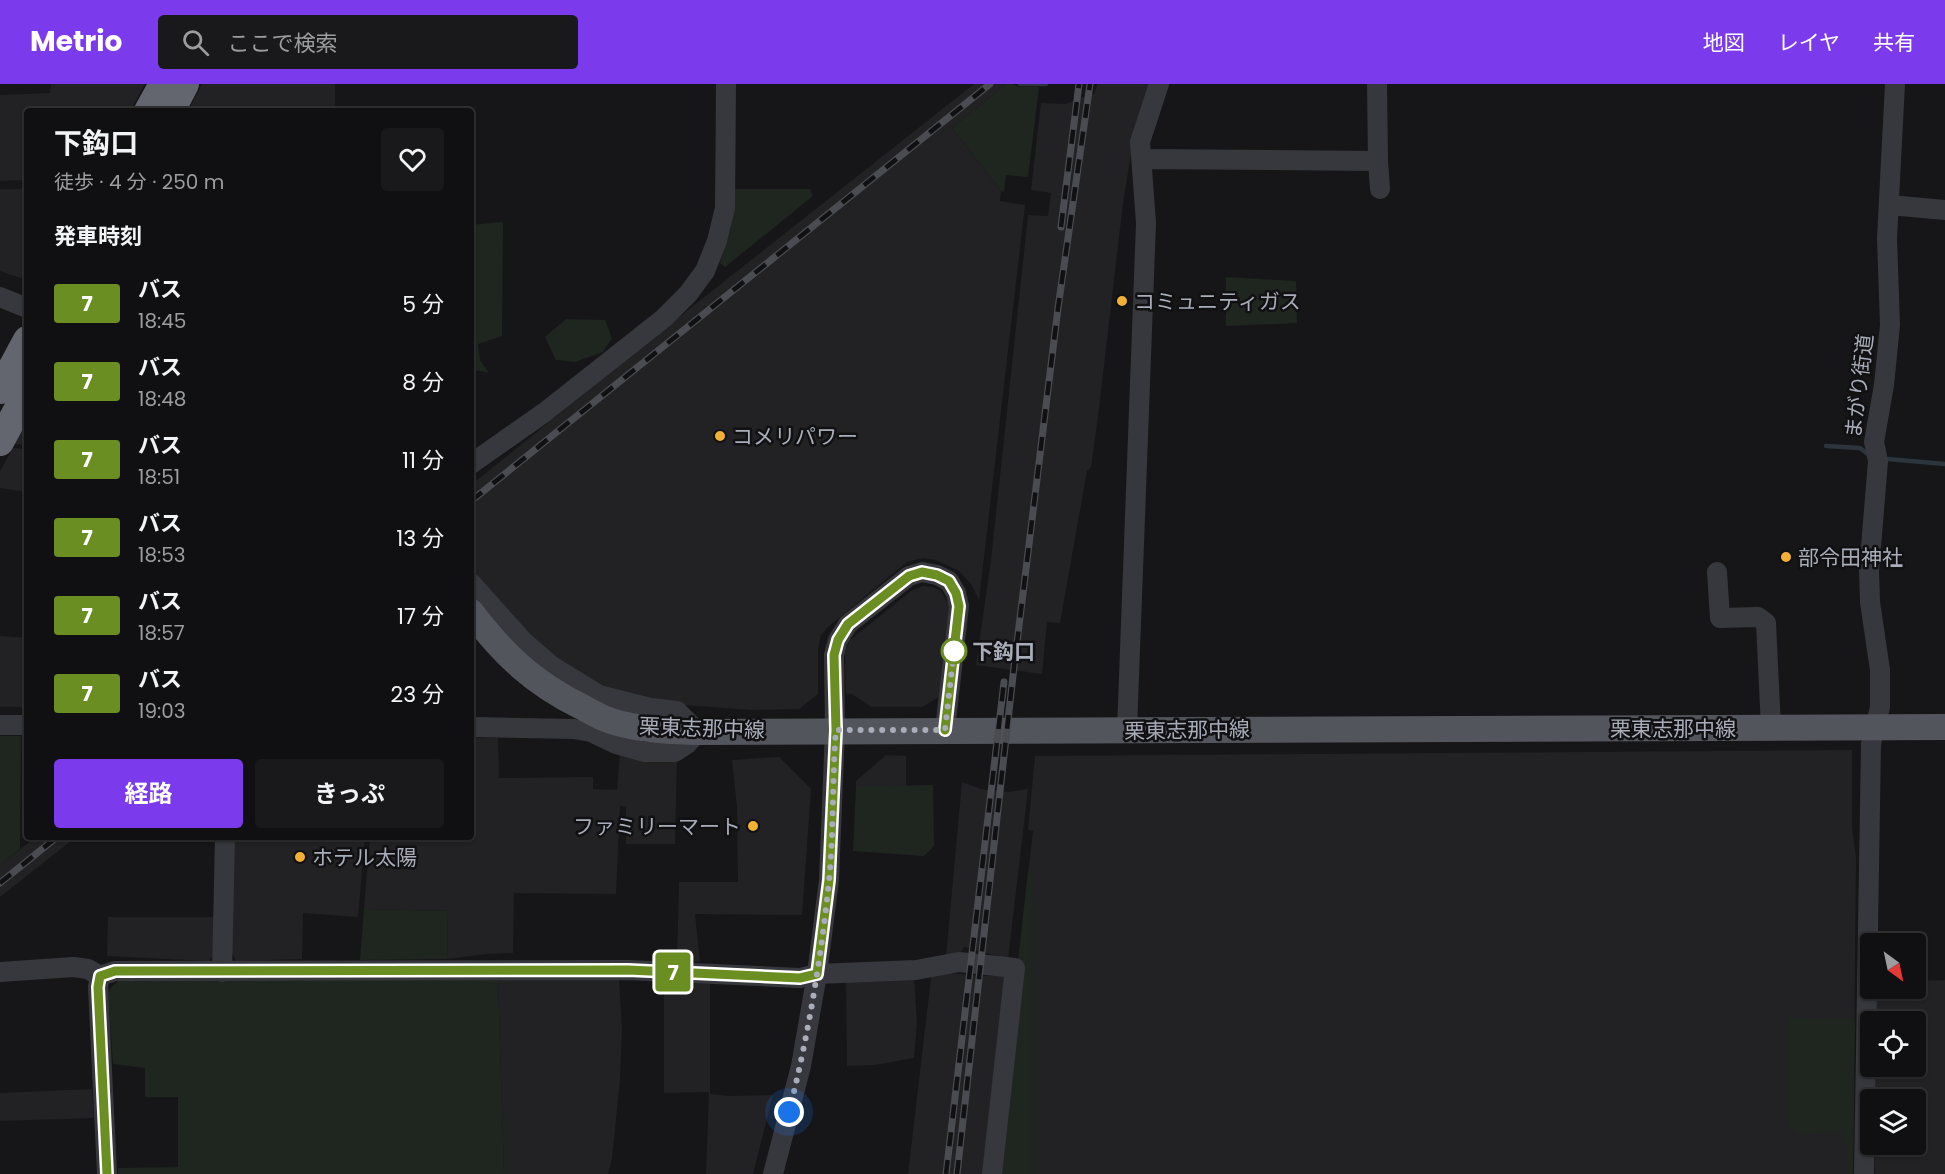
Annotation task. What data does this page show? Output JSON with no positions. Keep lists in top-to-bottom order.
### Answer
{
  "streets": {
    "main road": ["栗東志那中線"],
    "street": ["まがり街道"]
  },
  "crossings": [
    ["まがり街道", "栗東志那中線"]
  ],
  "places": [
    "コミュニティガス",
    "コメリパワー",
    "部令田神社",
    "下鈎口",
    "ファミリーマート",
    "ホテル太陽"
  ],
  "lines": ["bus line 7"],
  "north": "bottom right",
  "page": {
    "header": "Metrio",
    "search": "ここで検索",
    "nav": ["地図", "レイヤ", "共有"],
    "on_map": "7",
    "heading": [
      ["下鈎口", "徒歩 · 4 分 · 250 m"],
      "発車時刻"
    ],
    "list": [
      {
        "mark": "7",
        "name": "バス",
        "note": "18:45",
        "value": "5 分"
      },
      {
        "mark": "7",
        "name": "バス",
        "note": "18:48",
        "value": "8 分"
      },
      {
        "mark": "7",
        "name": "バス",
        "note": "18:51",
        "value": "11 分"
      },
      {
        "mark": "7",
        "name": "バス",
        "note": "18:53",
        "value": "13 分"
      },
      {
        "mark": "7",
        "name": "バス",
        "note": "18:57",
        "value": "17 分"
      },
      {
        "mark": "7",
        "name": "バス",
        "note": "19:03",
        "value": "23 分"
      }
    ],
    "buttons": ["経路", "きっぷ"]
  }
}
